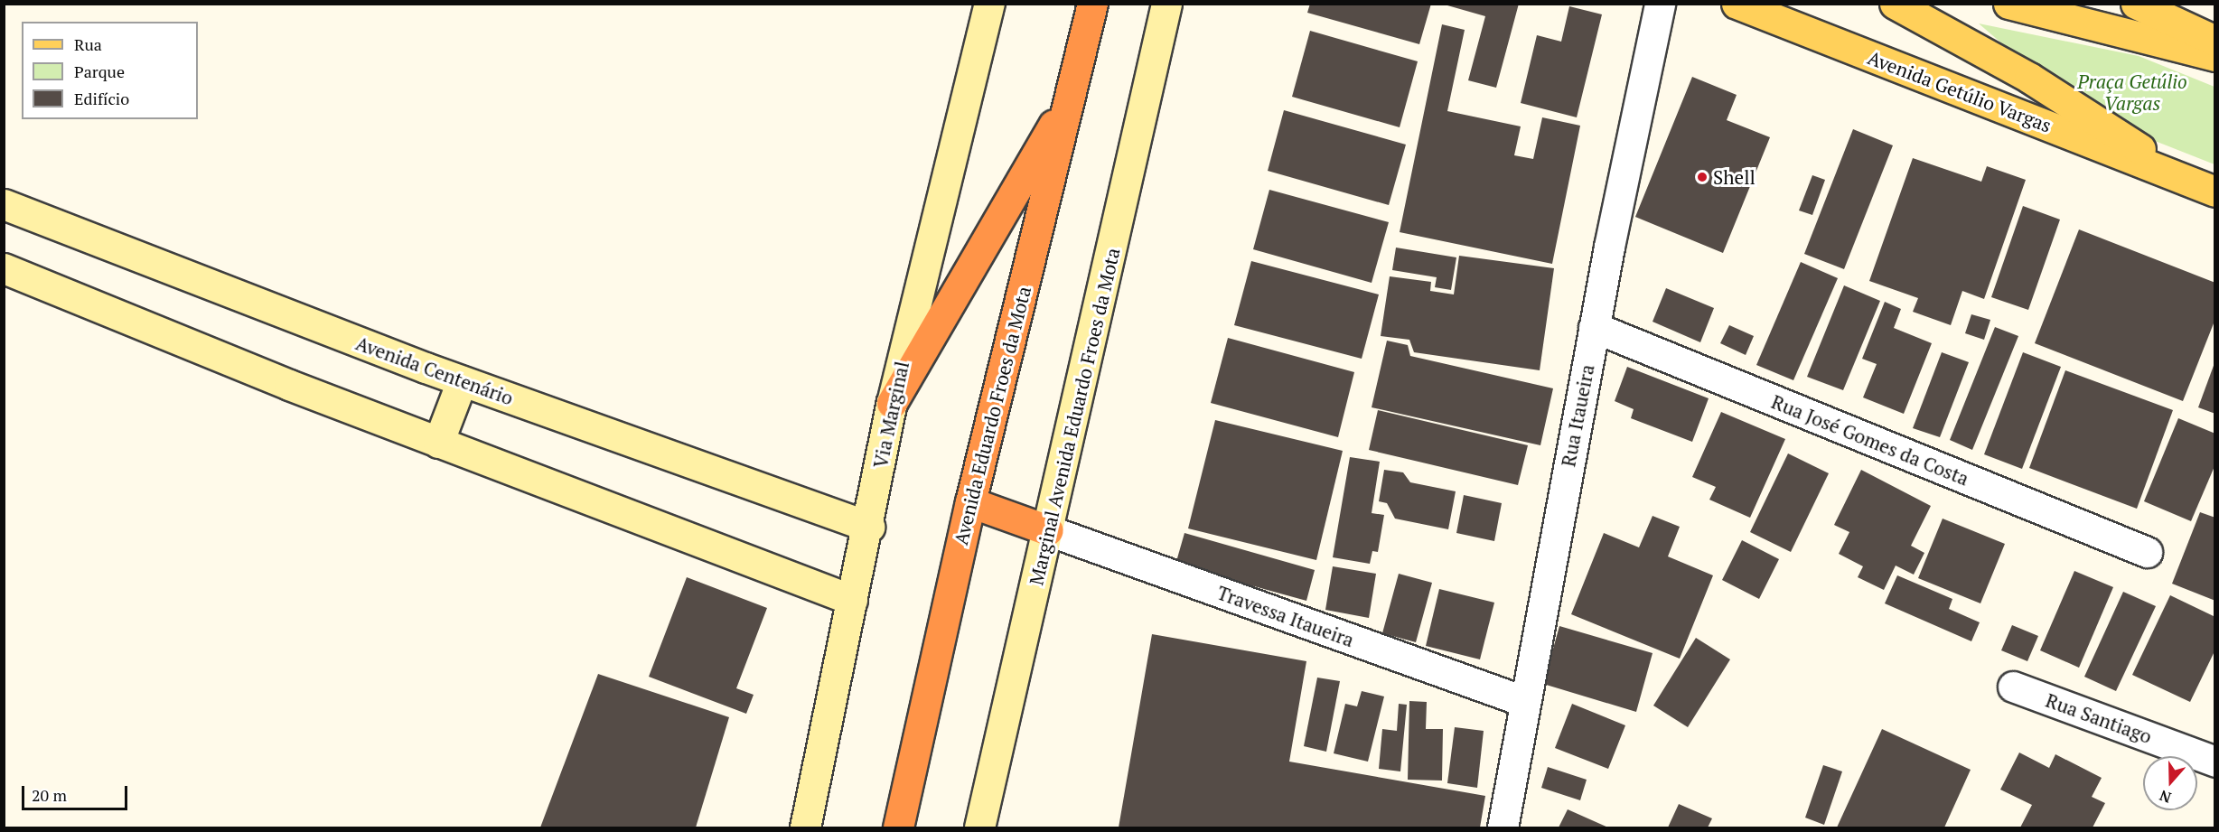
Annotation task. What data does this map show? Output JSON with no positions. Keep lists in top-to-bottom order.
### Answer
{
  "streets": {
    "highway": ["Avenida Eduardo Froes da Mota"],
    "main road": ["Avenida Getúlio Vargas"],
    "street": [
      "Avenida Centenário",
      "Via Marginal",
      "Rua Itaueira",
      "Marginal Avenida Eduardo Froes da Mota",
      "Rua José Gomes da Costa",
      "Travessa Itaueira",
      "Rua Santiago"
    ]
  },
  "crossings": [
    ["Avenida Centenário", "Via Marginal"],
    ["Rua Itaueira", "Rua José Gomes da Costa"],
    ["Rua Itaueira", "Travessa Itaueira"],
    ["Marginal Avenida Eduardo Froes da Mota", "Travessa Itaueira"]
  ],
  "parks": ["Praça Getúlio Vargas"],
  "places": ["Shell"],
  "legend": ["Rua", "Parque", "Edifício"],
  "scale_bar": "20 m",
  "north": "bottom"
}
